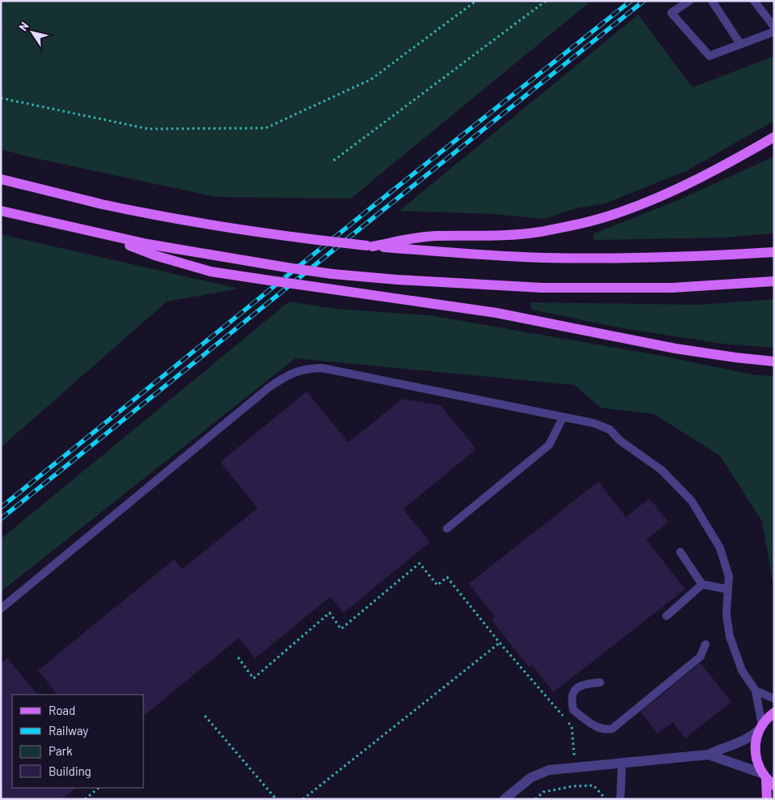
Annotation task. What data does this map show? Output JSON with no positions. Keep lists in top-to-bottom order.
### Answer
{
  "legend": [
    "Road",
    "Railway",
    "Park",
    "Building"
  ],
  "north": "top left"
}
